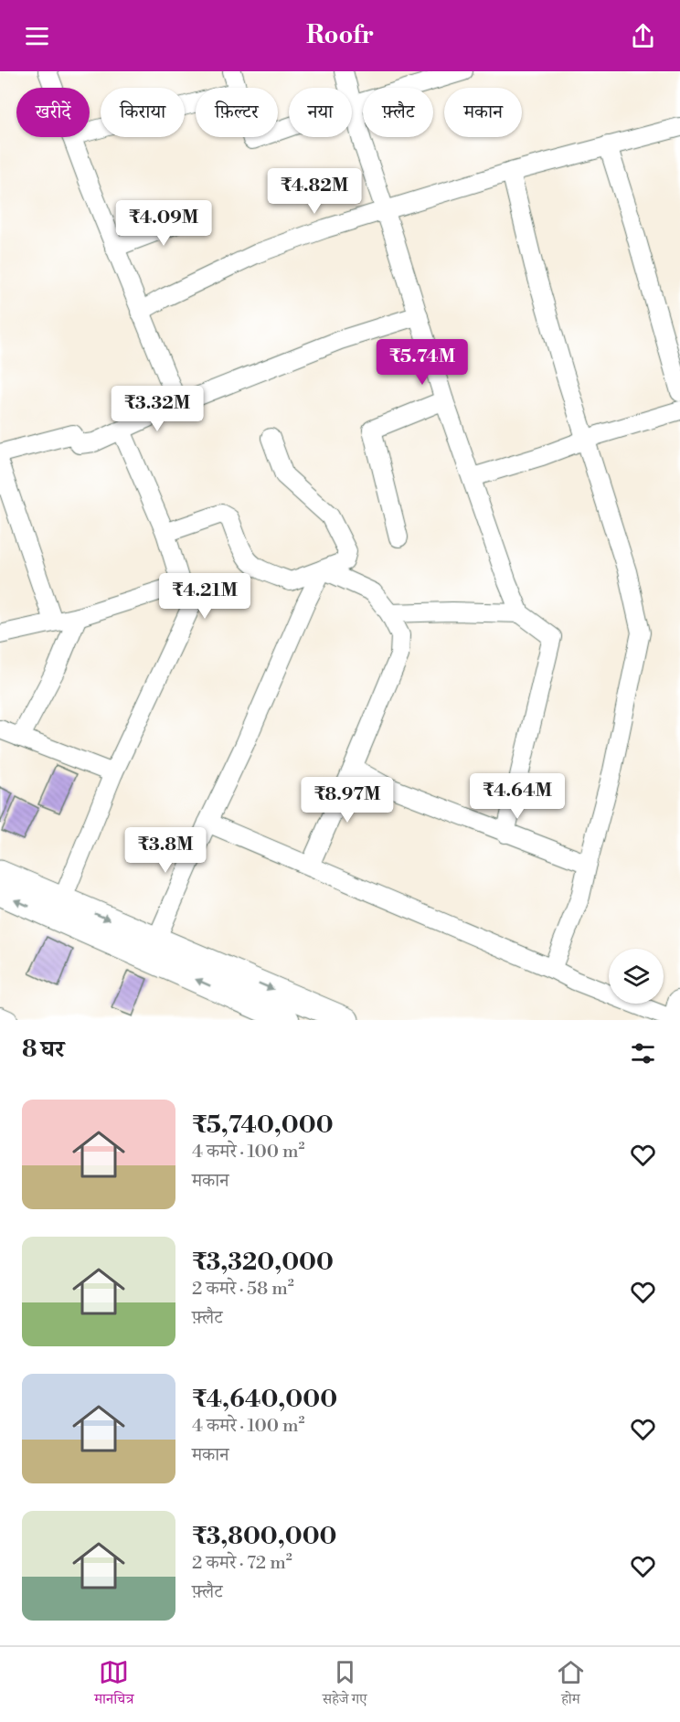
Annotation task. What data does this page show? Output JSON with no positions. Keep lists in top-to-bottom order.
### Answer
{
  "page": {
    "header": "Roofr",
    "chip": [
      "खरीदें",
      "किराया",
      "फ़िल्टर",
      "नया",
      "फ़्लैट",
      "मकान"
    ],
    "price": [
      "₹4.82M",
      "₹4.09M",
      "₹5.74M",
      "₹3.32M",
      "₹4.21M",
      "₹4.64M",
      "₹8.97M",
      "₹3.8M"
    ],
    "heading": "8 घर",
    "list": [
      {
        "name": "₹5,740,000",
        "note": "4 कमरे · 100 m² · मकान"
      },
      {
        "name": "₹3,320,000",
        "note": "2 कमरे · 58 m² · फ़्लैट"
      },
      {
        "name": "₹4,640,000",
        "note": "4 कमरे · 100 m² · मकान"
      },
      {
        "name": "₹3,800,000",
        "note": "2 कमरे · 72 m² · फ़्लैट"
      }
    ],
    "tabs": ["मानचित्र", "सहेजे गए", "होम"]
  }
}
